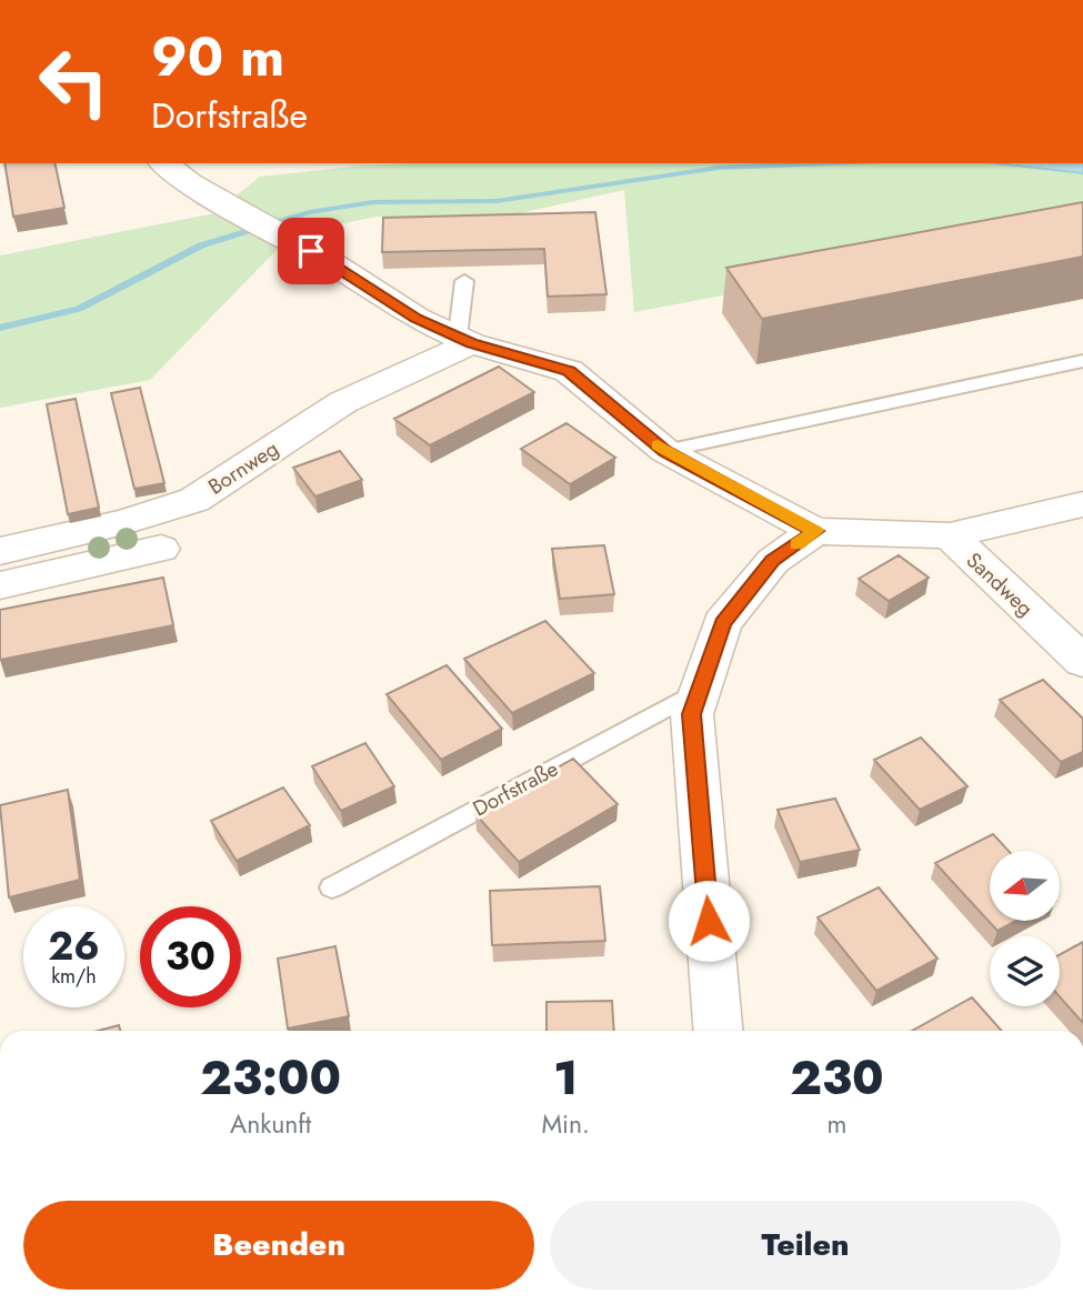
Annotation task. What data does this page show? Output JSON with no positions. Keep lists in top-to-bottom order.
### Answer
{
  "streets": {
    "street": ["Bornweg", "Sandweg"],
    "lane": ["Dorfstraße"]
  },
  "north": "left",
  "page": {
    "turn": ["90 m", "Dorfstraße"],
    "speed": "26 km/h",
    "limit": "30",
    "eta": [
      "23:00",
      "Ankunft",
      "1",
      "Min.",
      "230",
      "m"
    ],
    "buttons": ["Beenden", "Teilen"]
  }
}
